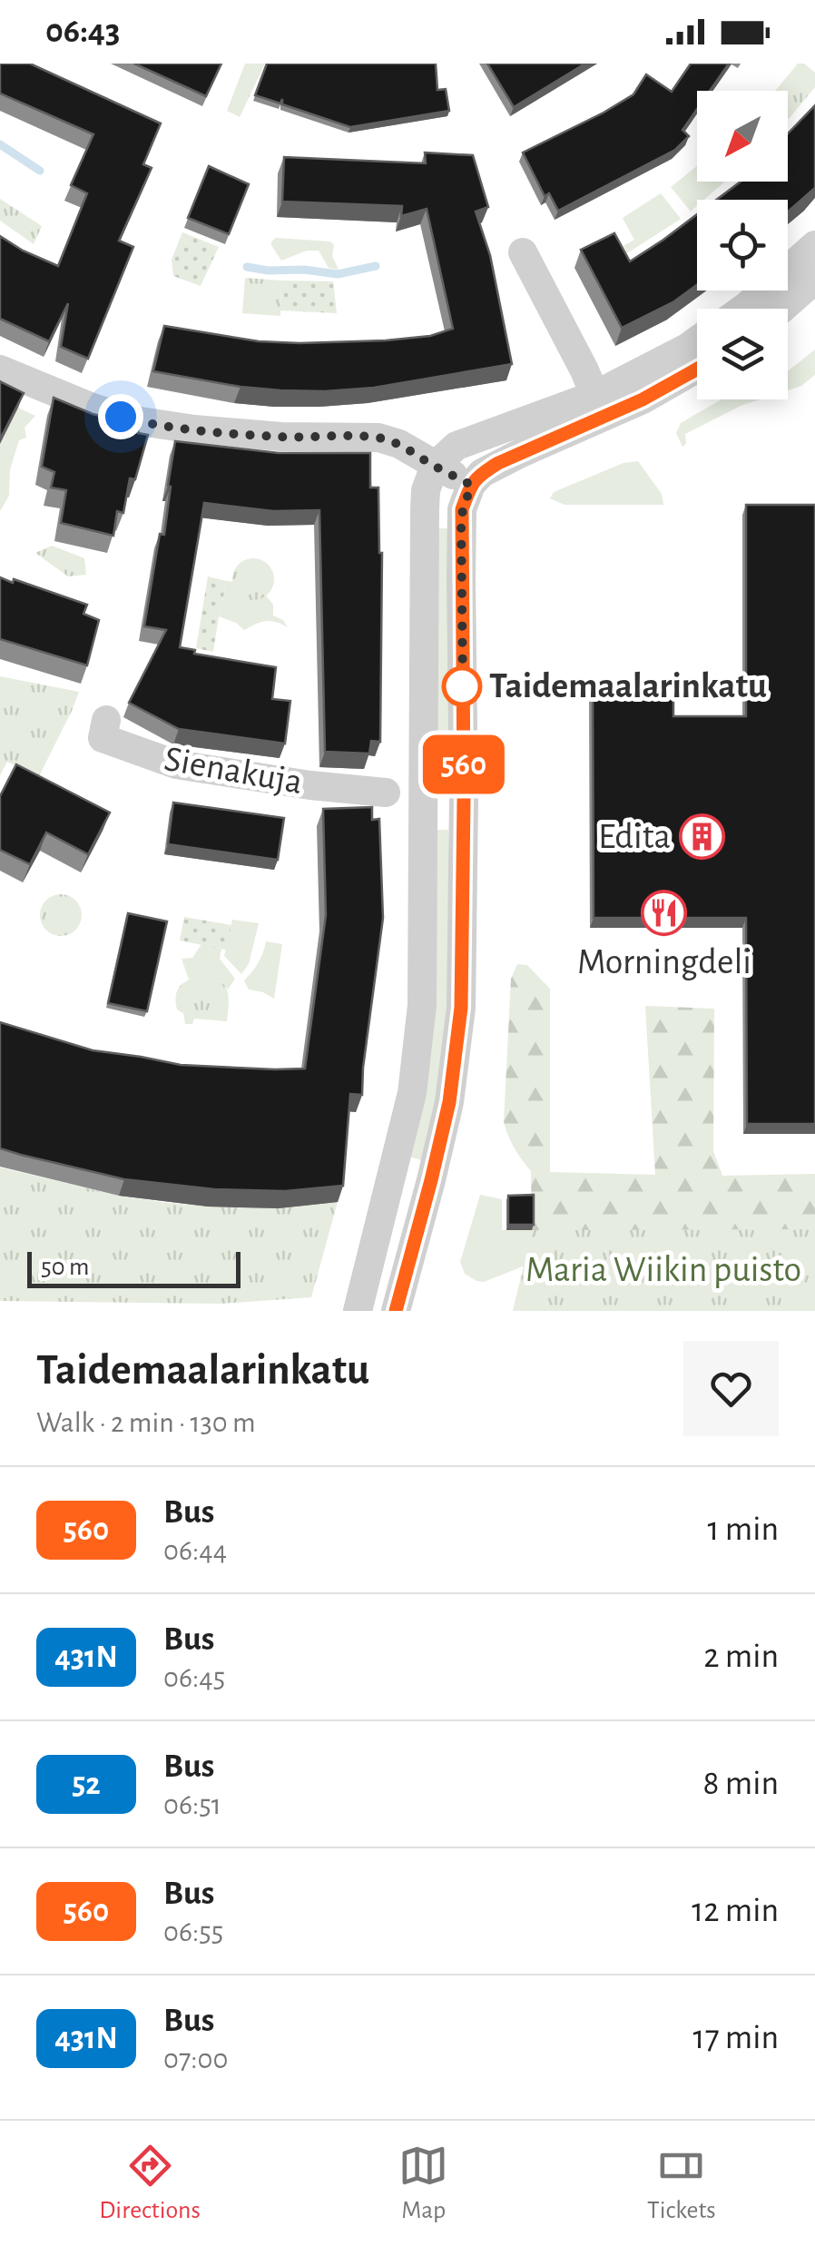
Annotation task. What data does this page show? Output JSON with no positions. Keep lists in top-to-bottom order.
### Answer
{
  "streets": {
    "street": ["Sienakuja"]
  },
  "parks": ["Maria Wiikin puisto"],
  "places": {
    "other": ["Taidemaalarinkatu"],
    "building": ["Edita"],
    "restaurant": ["Morningdeli"]
  },
  "lines": ["bus line 560"],
  "scale_bar": "50 m",
  "north": "bottom left",
  "page": {
    "status": "06:43",
    "on_map": "560",
    "scale": "50 m",
    "heading": ["Taidemaalarinkatu", "Walk · 2 min · 130 m"],
    "list": [
      {
        "mark": "560",
        "name": "Bus",
        "note": "06:44",
        "value": "1 min"
      },
      {
        "mark": "431N",
        "name": "Bus",
        "note": "06:45",
        "value": "2 min"
      },
      {
        "mark": "52",
        "name": "Bus",
        "note": "06:51",
        "value": "8 min"
      },
      {
        "mark": "560",
        "name": "Bus",
        "note": "06:55",
        "value": "12 min"
      },
      {
        "mark": "431N",
        "name": "Bus",
        "note": "07:00",
        "value": "17 min"
      }
    ],
    "tabs": ["Directions", "Map", "Tickets"]
  }
}
